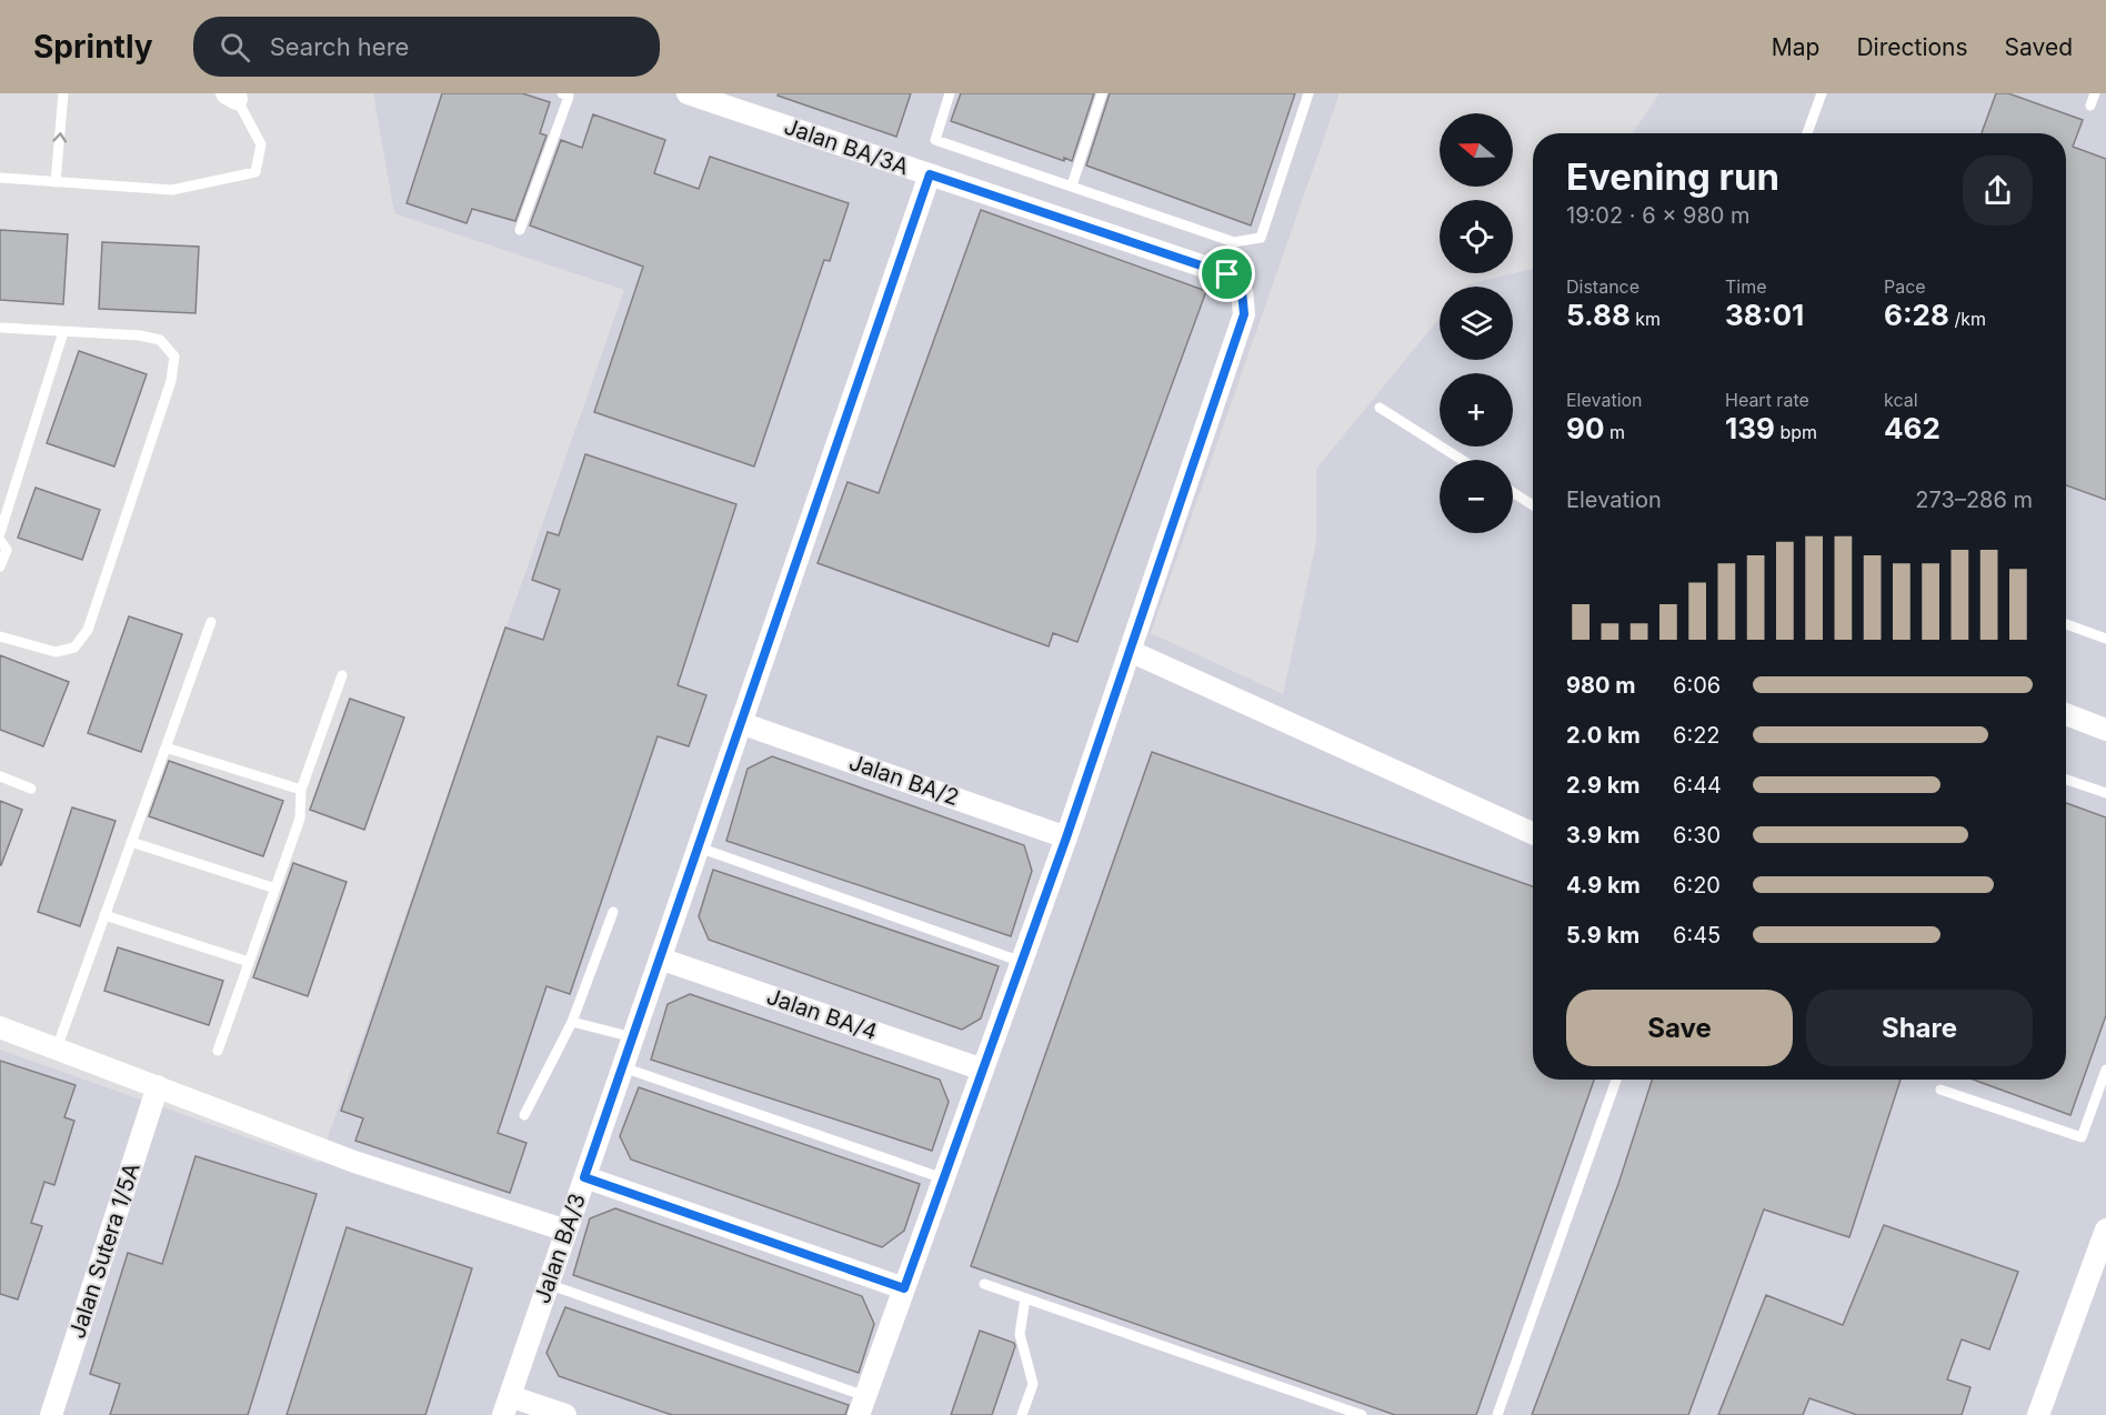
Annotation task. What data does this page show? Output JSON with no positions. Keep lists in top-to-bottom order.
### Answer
{
  "streets": {
    "street": [
      "Jalan BA/3A",
      "Jalan BA/2",
      "Jalan BA/4",
      "Jalan BA/3",
      "Jalan Sutera 1/5A"
    ]
  },
  "crossings": [
    ["Jalan BA/3A", "Jalan BA/3"],
    ["Jalan BA/2", "Jalan BA/3"],
    ["Jalan BA/4", "Jalan BA/3"]
  ],
  "north": "left",
  "page": {
    "header": "Sprintly",
    "search": "Search here",
    "nav": ["Map", "Directions", "Saved"],
    "map_buttons": ["+", "−"],
    "heading": ["Evening run", "19:02 · 6 × 980 m"],
    "stats": [
      ["Distance", "5.88 km"],
      ["Time", "38:01"],
      ["Pace", "6:28 /km"],
      ["Elevation", "90 m"],
      ["Heart rate", "139 bpm"],
      ["kcal", "462"]
    ],
    "chart": ["Elevation", "273–286 m"],
    "list": [
      {
        "name": "980 m",
        "note": "6:06"
      },
      {
        "name": "2.0 km",
        "note": "6:22"
      },
      {
        "name": "2.9 km",
        "note": "6:44"
      },
      {
        "name": "3.9 km",
        "note": "6:30"
      },
      {
        "name": "4.9 km",
        "note": "6:20"
      },
      {
        "name": "5.9 km",
        "note": "6:45"
      }
    ],
    "buttons": ["Save", "Share"]
  }
}
